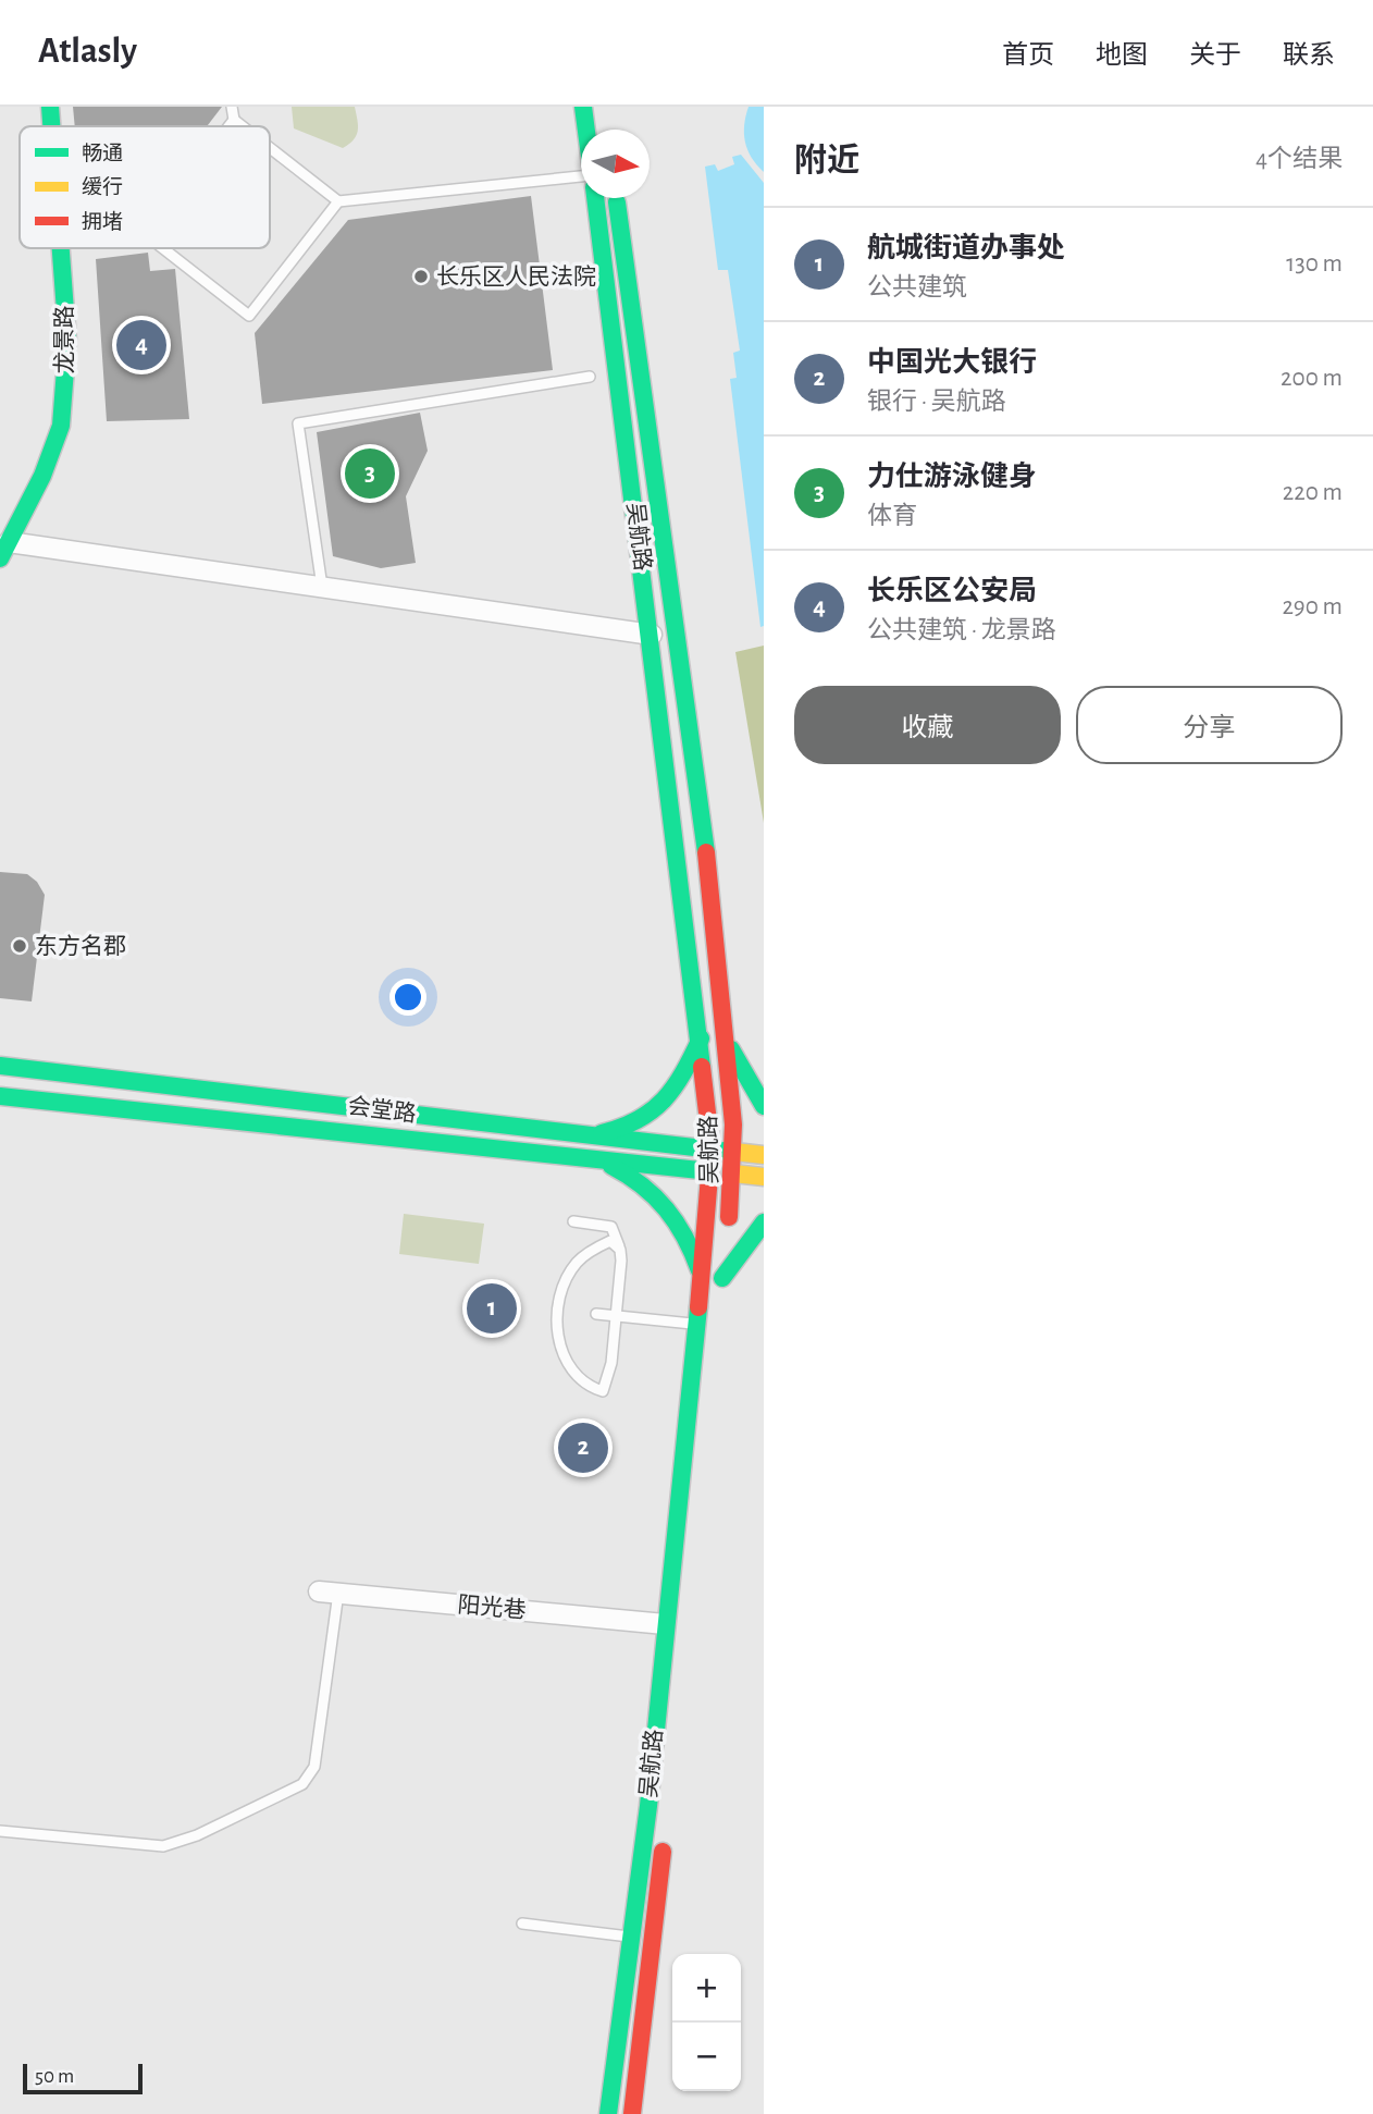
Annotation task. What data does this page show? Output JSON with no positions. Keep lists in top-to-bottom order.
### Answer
{
  "streets": {
    "main road": ["龙景路", "吴航路", "会堂路"],
    "street": ["阳光巷"]
  },
  "crossings": [
    ["吴航路", "会堂路"],
    ["吴航路", "阳光巷"]
  ],
  "places": ["长乐区人民法院", "东方名郡"],
  "legend": ["畅通", "缓行", "拥堵"],
  "scale_bar": "50 m",
  "north": "right",
  "page": {
    "header": "Atlasly",
    "nav": [
      "首页",
      "地图",
      "关于",
      "联系"
    ],
    "heading": ["附近", "4个结果"],
    "list": [
      {
        "mark": "1",
        "name": "航城街道办事处",
        "note": "公共建筑",
        "value": "130 m"
      },
      {
        "mark": "2",
        "name": "中国光大银行",
        "note": "银行 · 吴航路",
        "value": "200 m"
      },
      {
        "mark": "3",
        "name": "力仕游泳健身",
        "note": "体育",
        "value": "220 m"
      },
      {
        "mark": "4",
        "name": "长乐区公安局",
        "note": "公共建筑 · 龙景路",
        "value": "290 m"
      }
    ],
    "pins": [
      "4",
      "3",
      "1",
      "2"
    ],
    "buttons": ["收藏", "分享"],
    "map_buttons": ["+", "−"],
    "scale": "50 m"
  }
}
